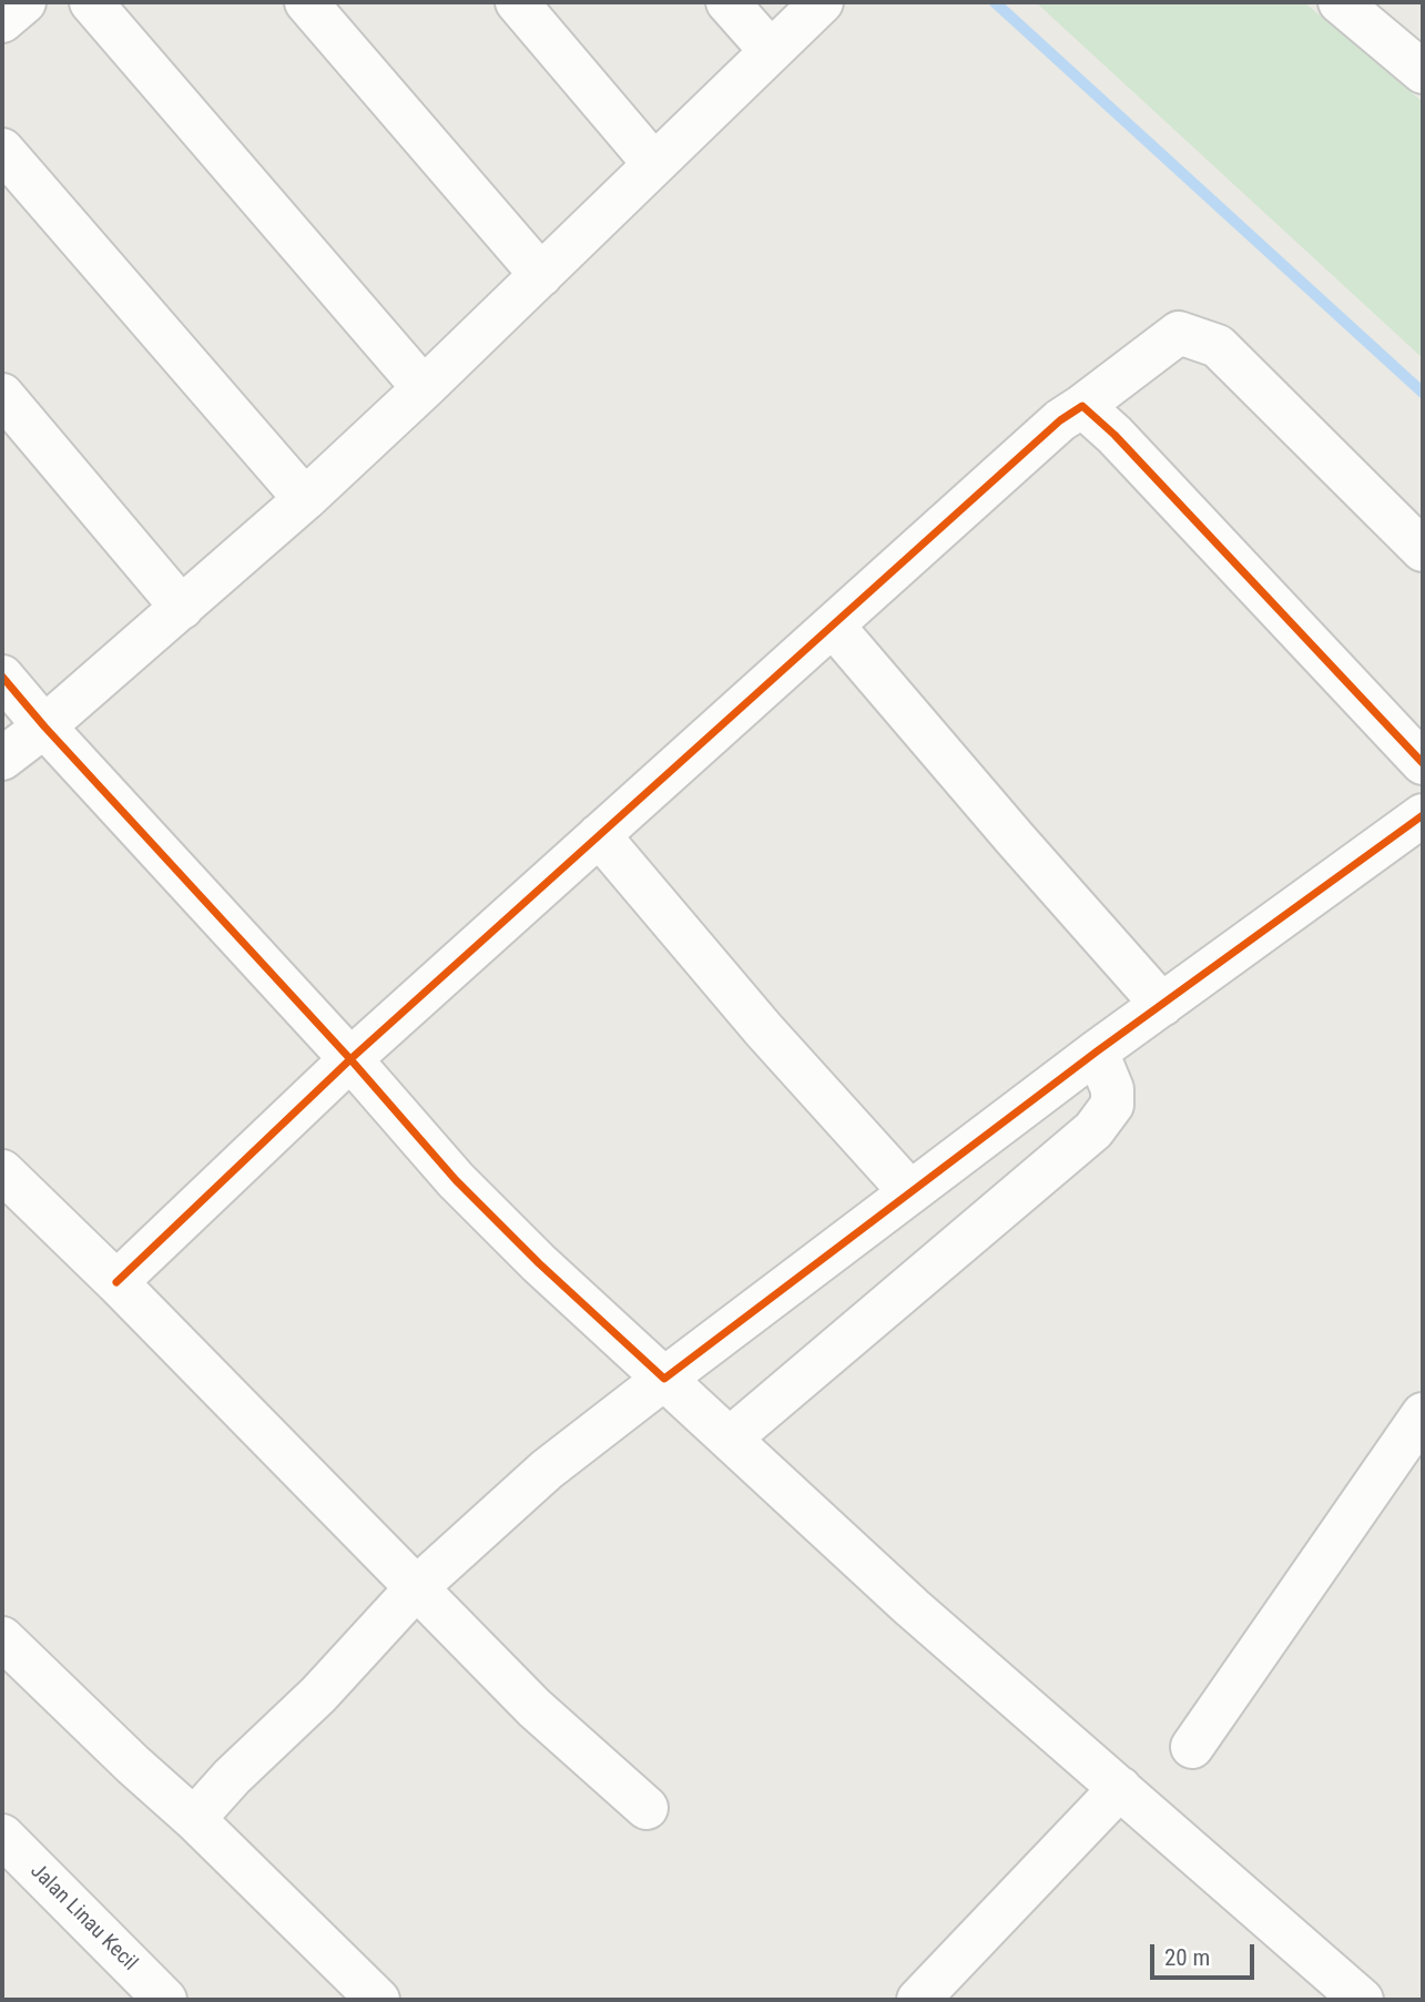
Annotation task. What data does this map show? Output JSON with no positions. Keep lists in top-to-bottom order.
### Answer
{
  "streets": {
    "street": ["Jalan Linau Kecil"]
  },
  "scale_bar": "20 m"
}
